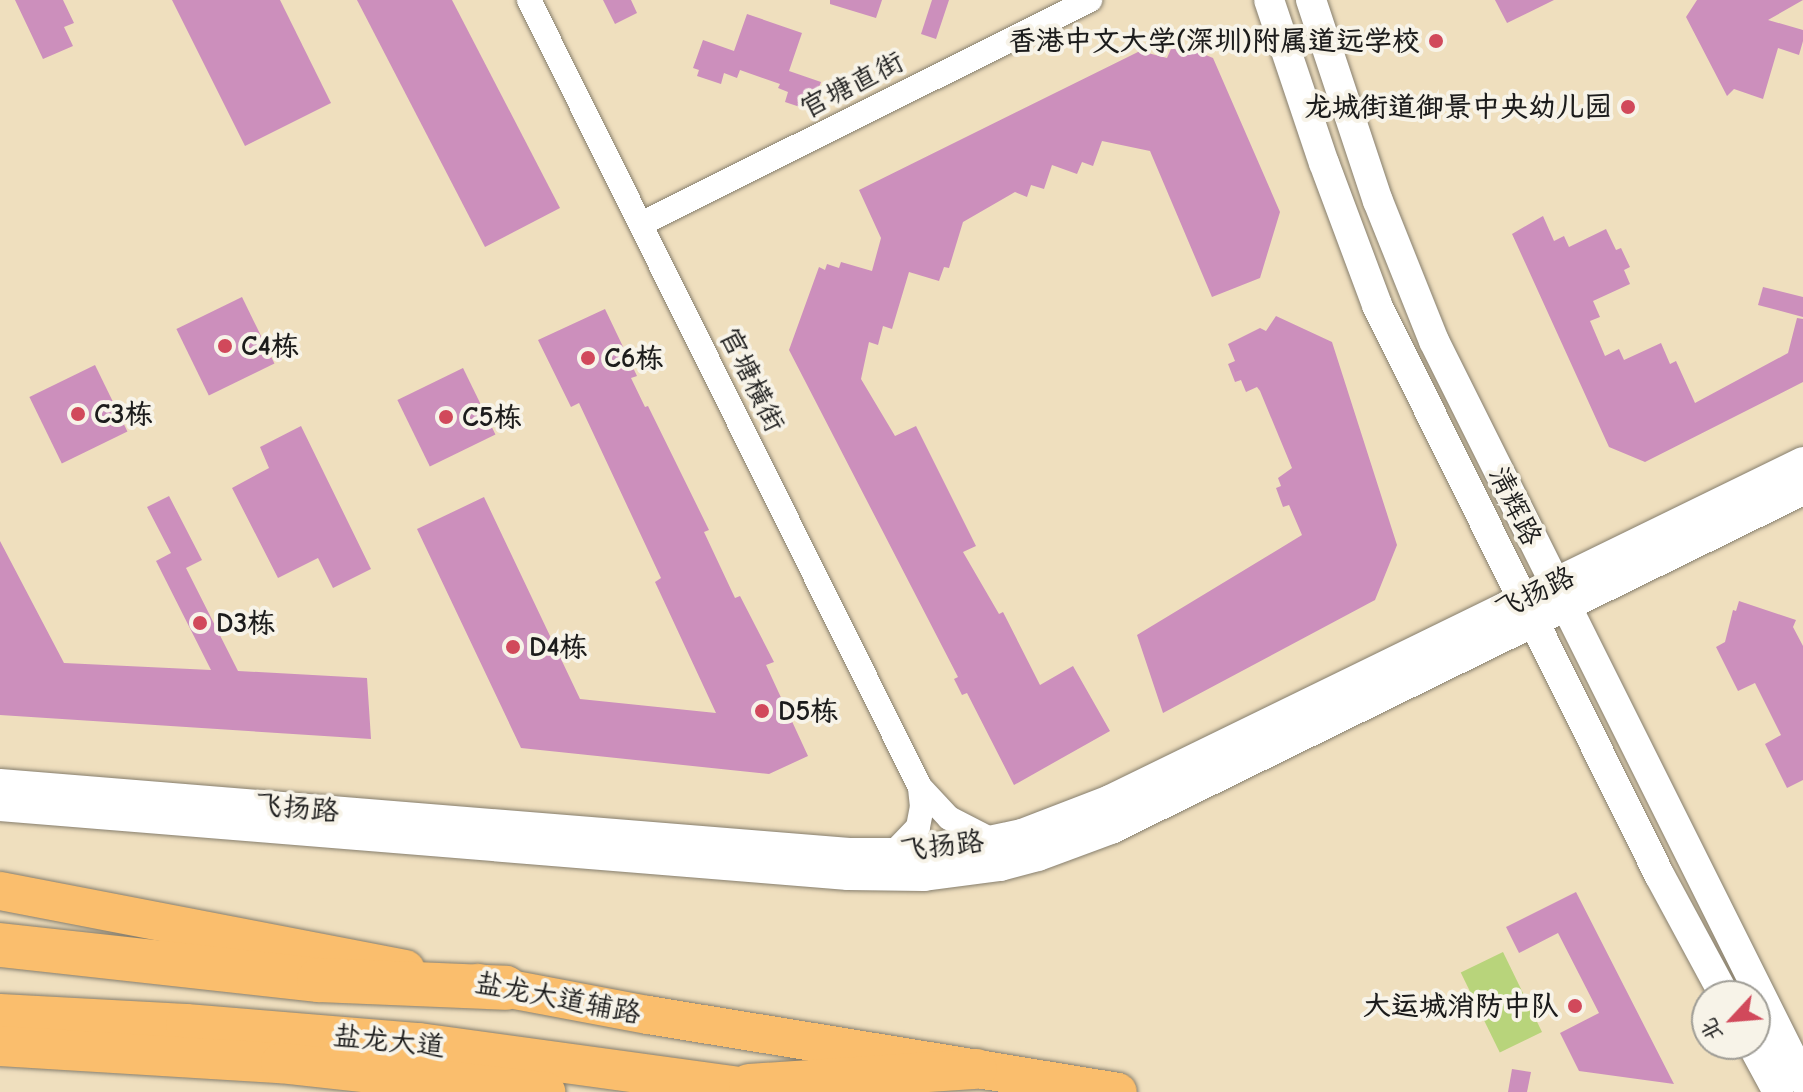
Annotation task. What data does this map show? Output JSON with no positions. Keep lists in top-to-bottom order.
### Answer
{
  "streets": {
    "highway": ["盐龙大道"],
    "main road": ["盐龙大道辅路"],
    "street": [
      "官塘直街",
      "官塘横街",
      "清辉路",
      "飞扬路"
    ]
  },
  "crossings": [
    ["官塘直街", "官塘横街"],
    ["官塘横街", "飞扬路"],
    ["清辉路", "飞扬路"]
  ],
  "places": [
    "香港中文大学(深圳)附属道远学校",
    "龙城街道御景中央幼儿园",
    "C4栋",
    "C6栋",
    "C3栋",
    "C5栋",
    "D3栋",
    "D4栋",
    "D5栋",
    "大运城消防中队"
  ],
  "north": "bottom left"
}
